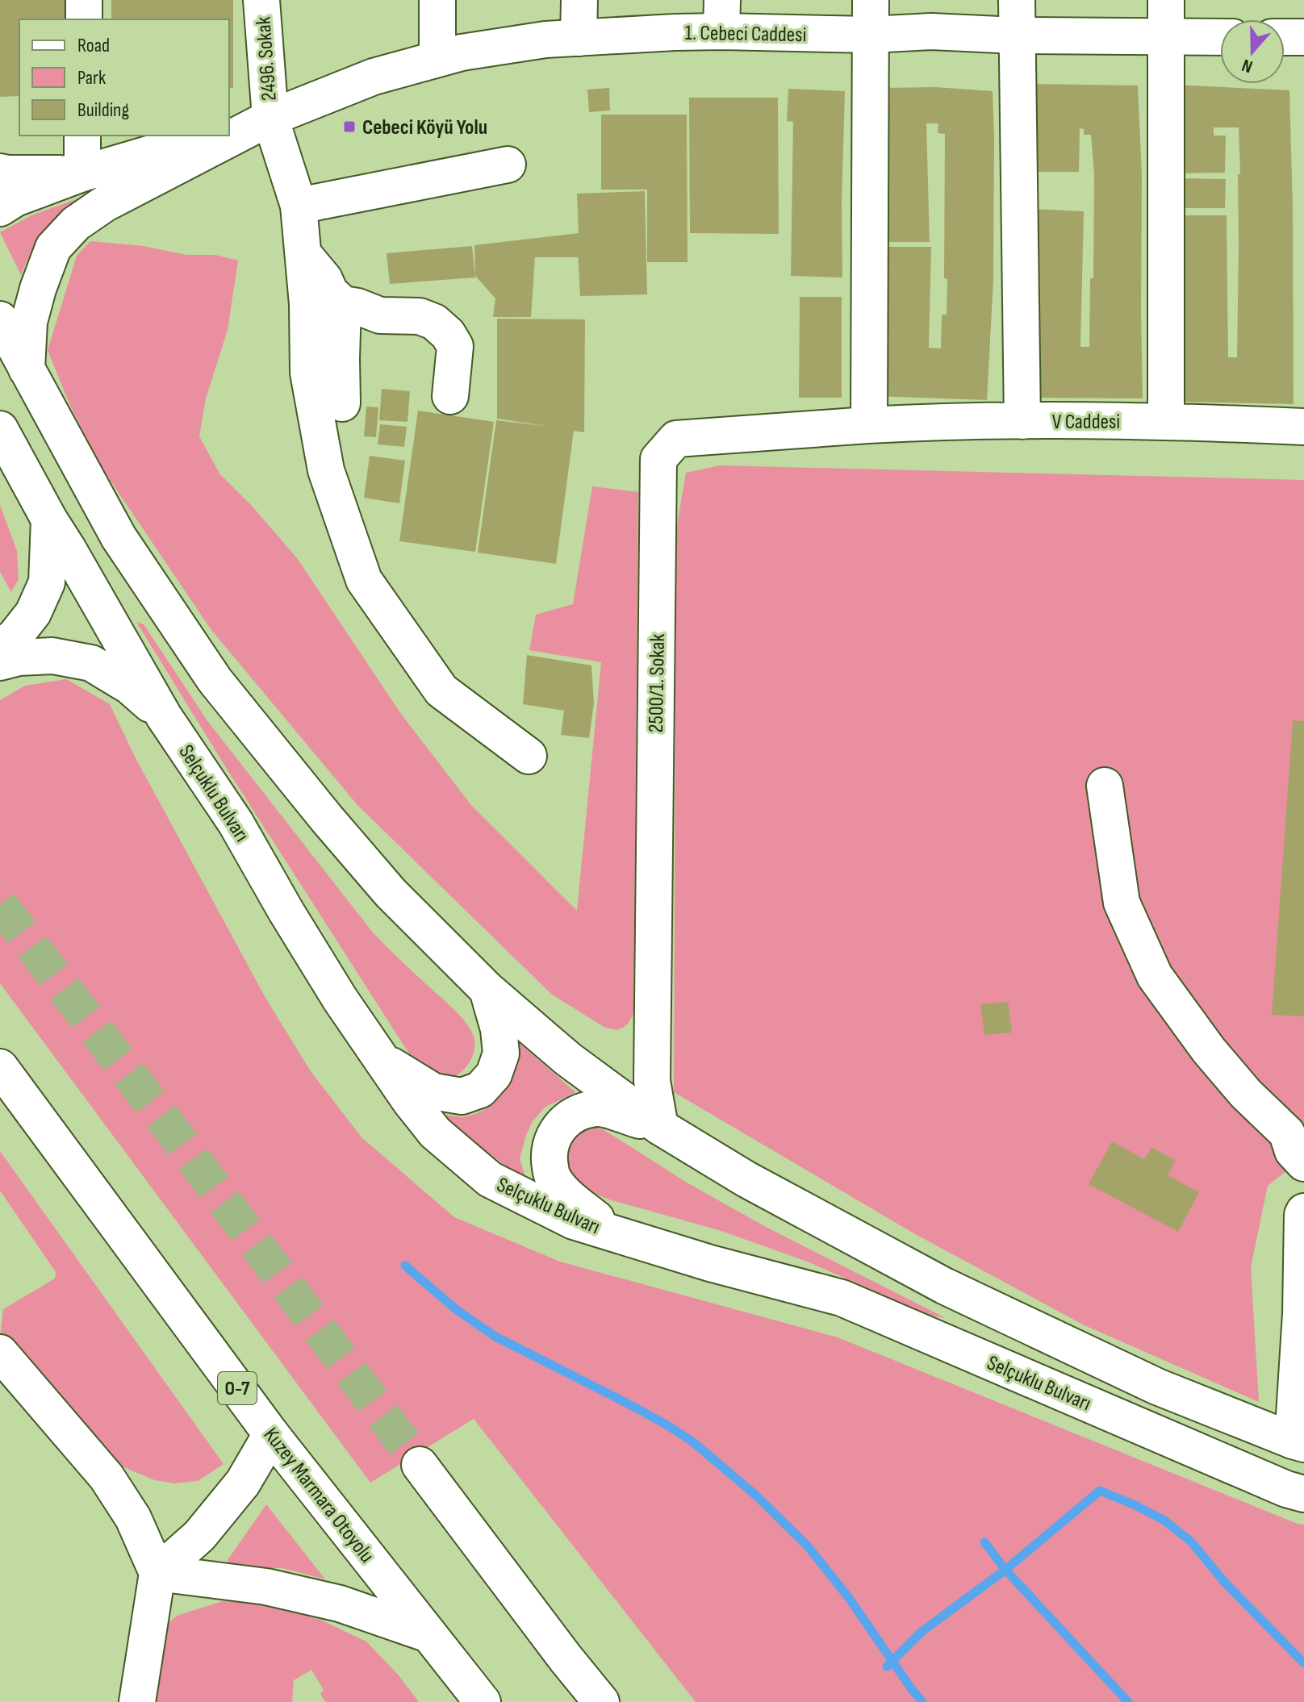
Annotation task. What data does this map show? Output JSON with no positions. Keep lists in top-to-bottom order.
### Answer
{
  "streets": {
    "main road": [
      "1. Cebeci Caddesi",
      "2496. Sokak",
      "V Caddesi",
      "2500/1. Sokak",
      "Selçuklu Bulvarı",
      "O-7",
      "Kuzey Marmara Otoyolu"
    ]
  },
  "crossings": [
    ["1. Cebeci Caddesi", "2496. Sokak"],
    ["V Caddesi", "2500/1. Sokak"]
  ],
  "places": {
    "transit": ["Cebeci Köyü Yolu"]
  },
  "legend": ["Road", "Park", "Building"],
  "north": "bottom"
}
